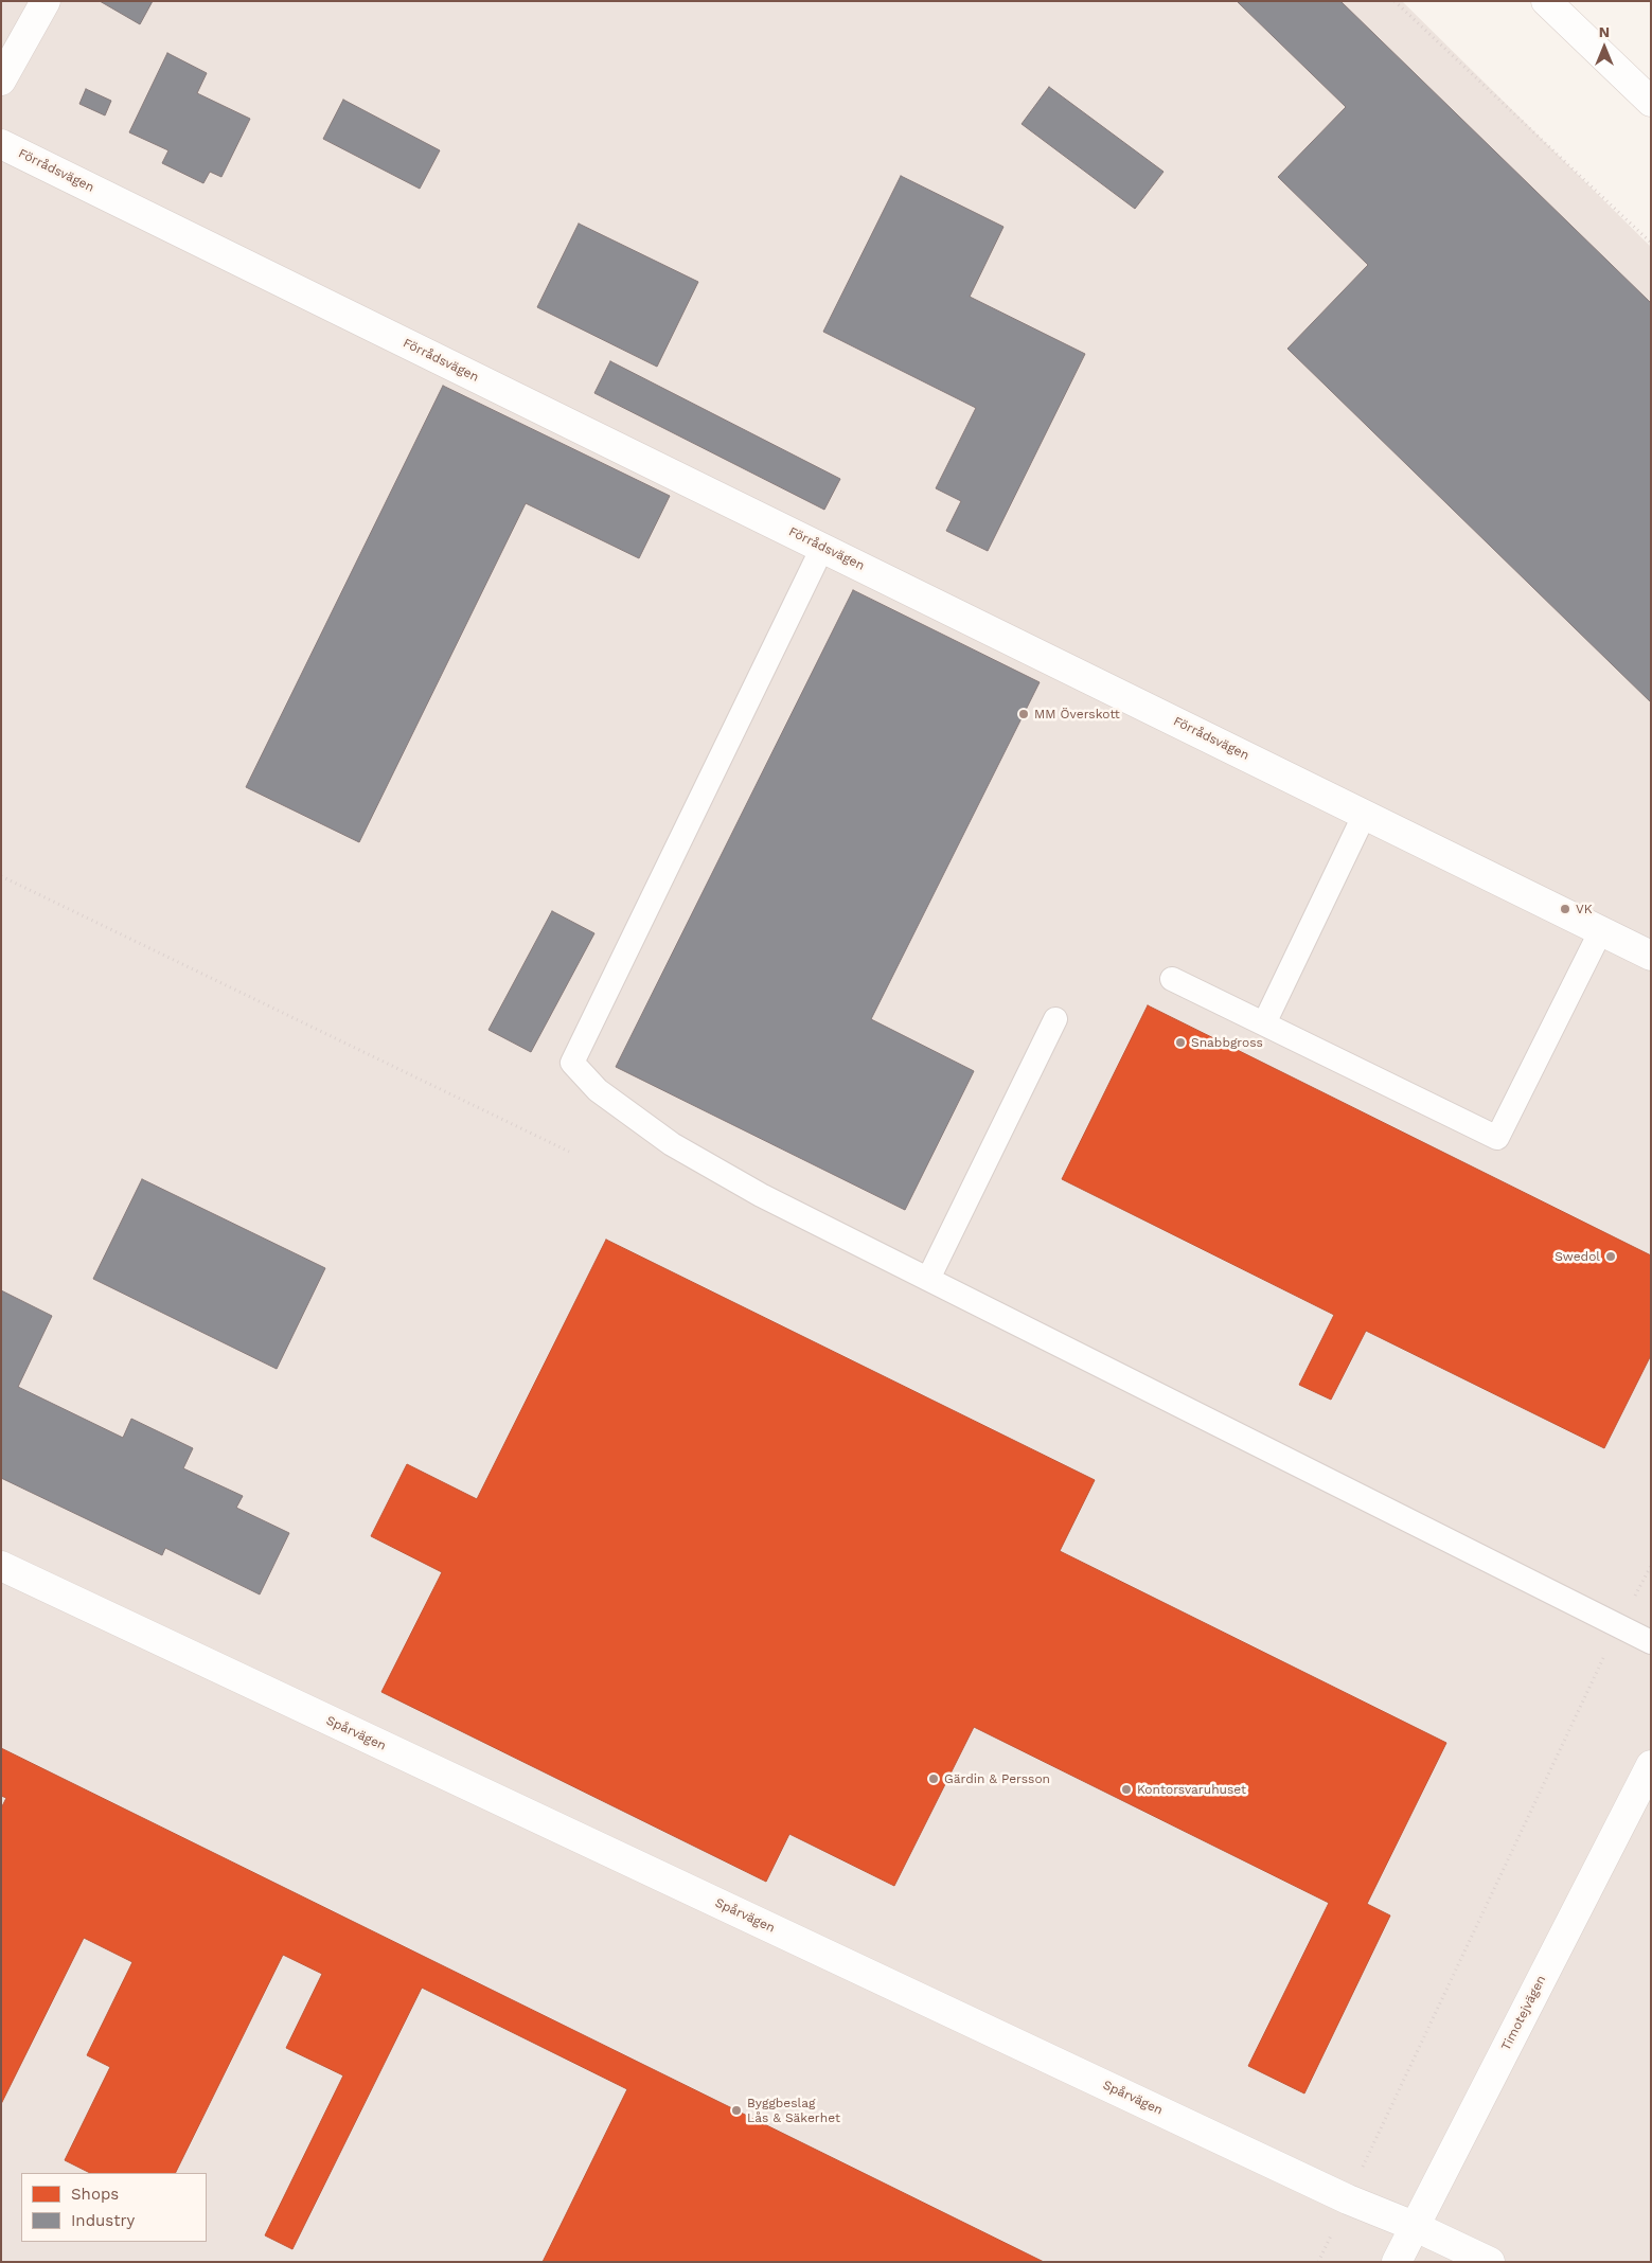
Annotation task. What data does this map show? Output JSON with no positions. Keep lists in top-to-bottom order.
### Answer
{
  "streets": {
    "street": ["Förrådsvägen", "Spårvägen", "Timotejvägen"]
  },
  "crossings": [
    ["Spårvägen", "Timotejvägen"]
  ],
  "places": [
    "MM Överskott",
    "VK",
    "Snabbgross",
    "Swedol",
    "Gärdin & Persson",
    "Kontorsvaruhuset",
    "Byggbeslag Lås & Säkerhet"
  ],
  "legend": ["Shops", "Industry"],
  "north": "top"
}
